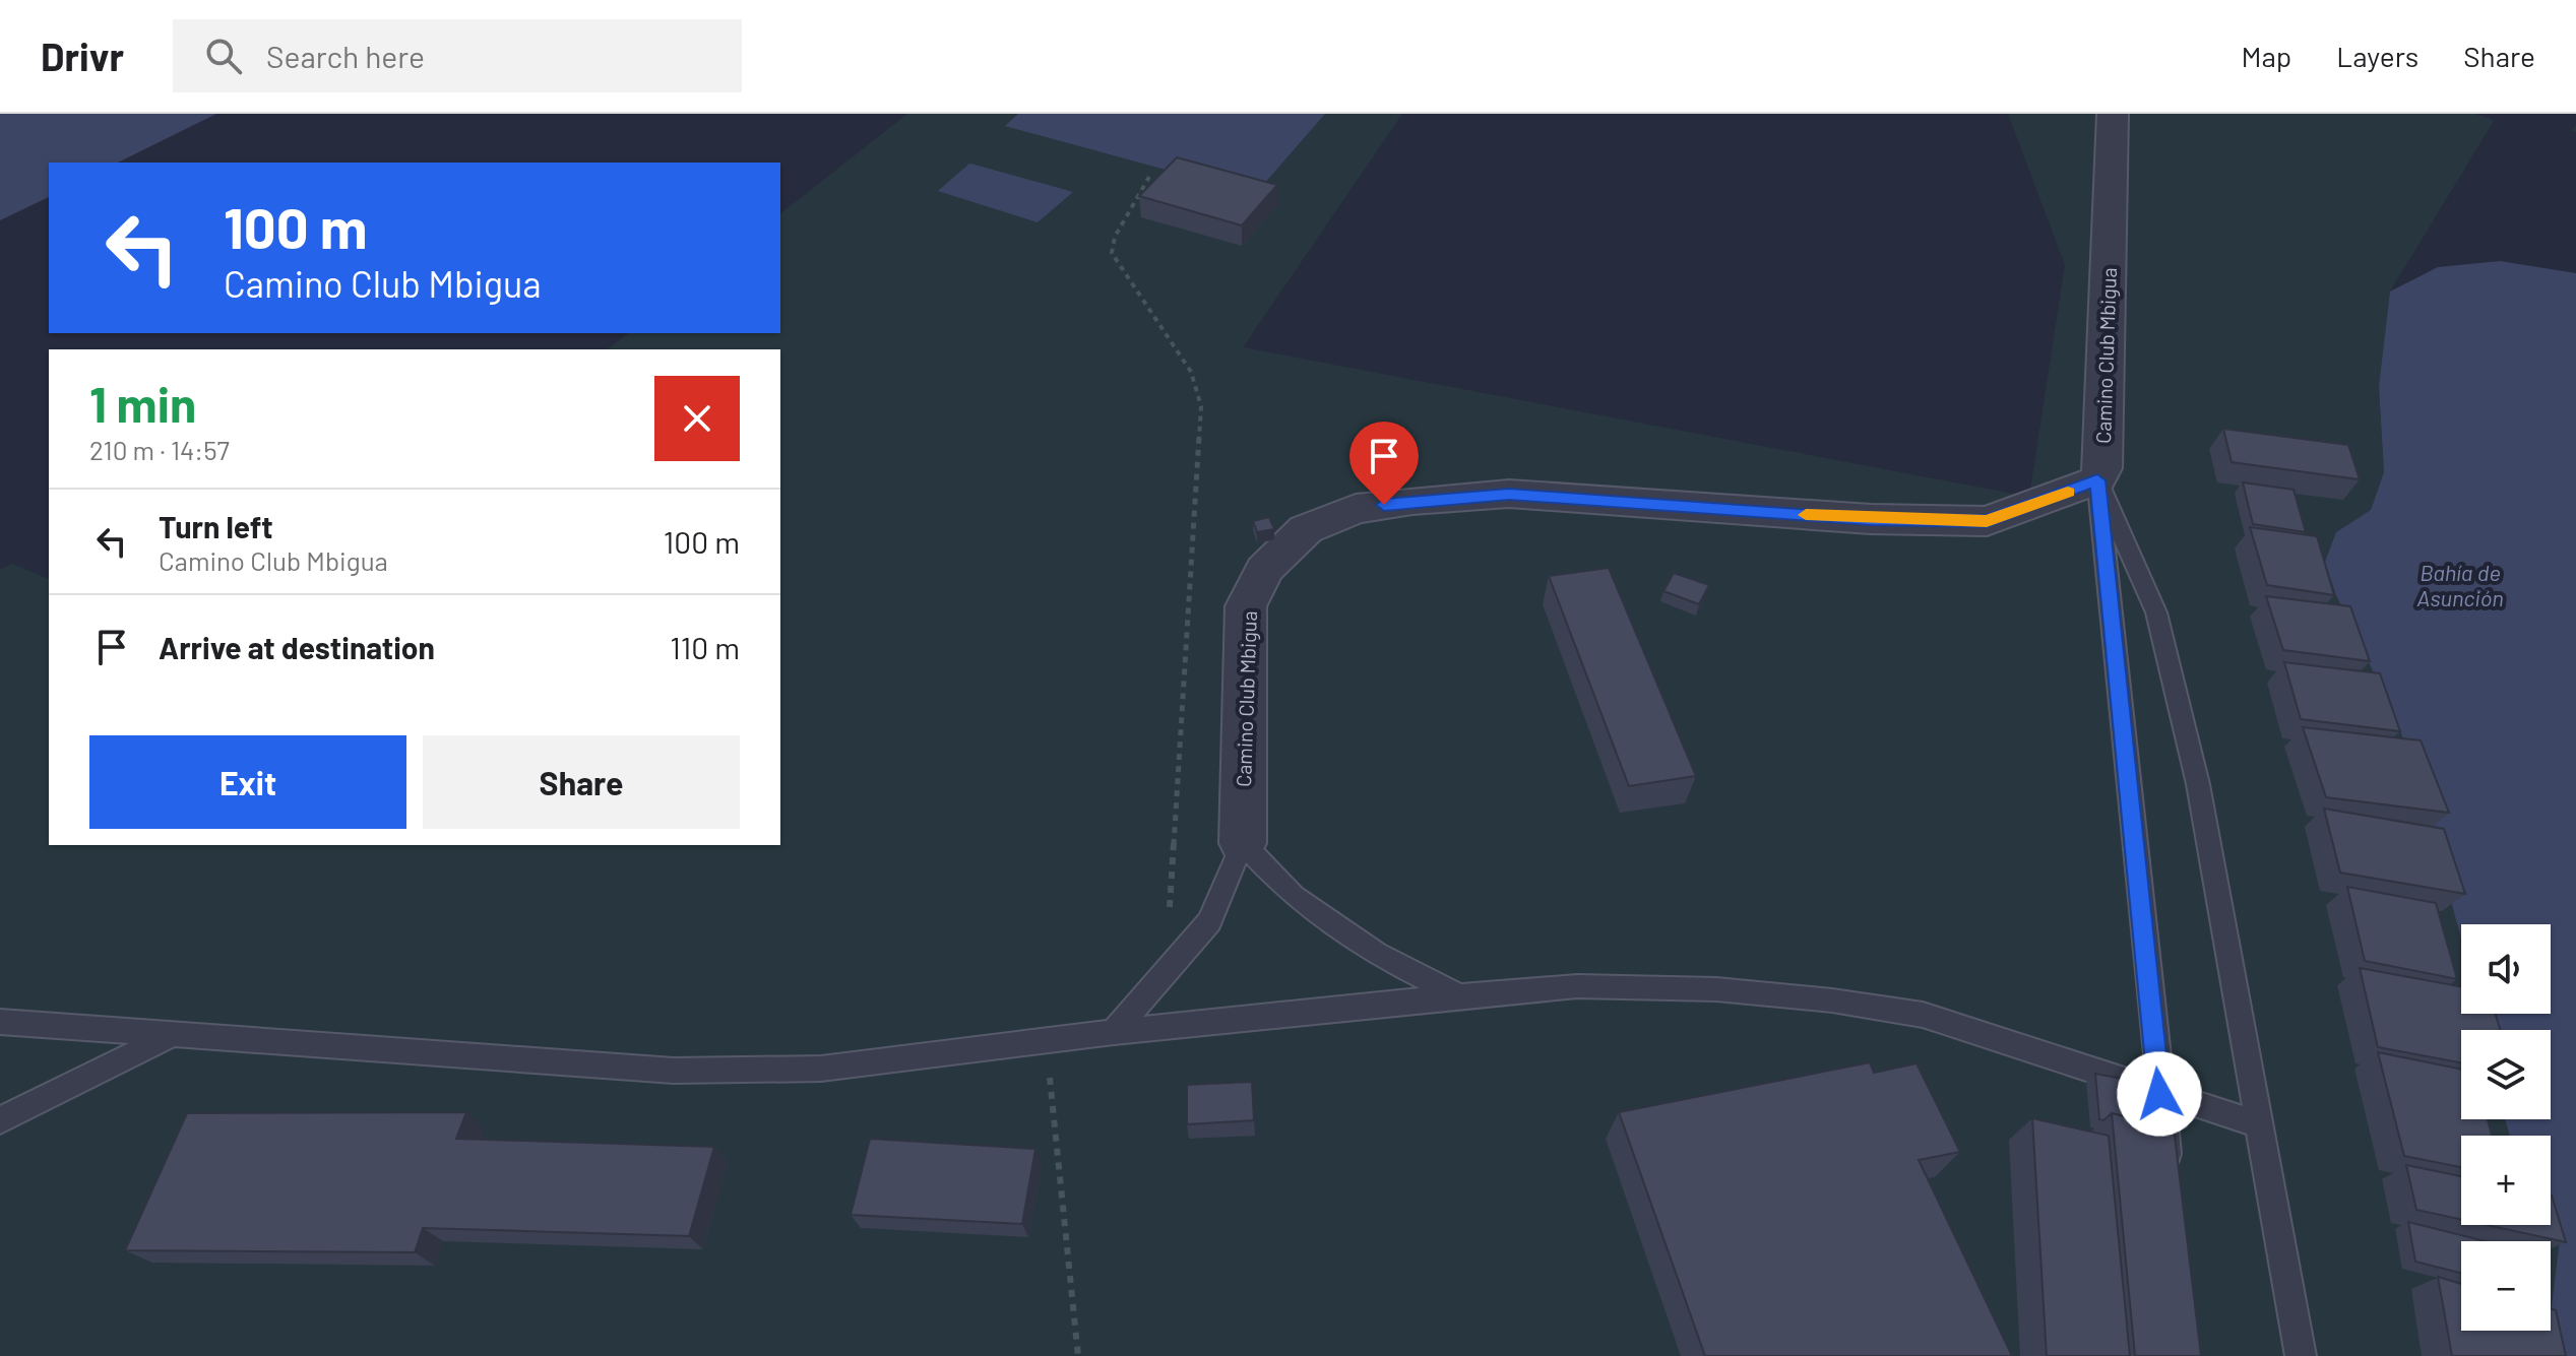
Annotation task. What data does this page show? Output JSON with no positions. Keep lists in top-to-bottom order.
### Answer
{
  "streets": {
    "street": ["Camino Club Mbigua"]
  },
  "water": ["Bahía de Asunción"],
  "page": {
    "header": "Drivr",
    "search": "Search here",
    "nav": ["Map", "Layers", "Share"],
    "turn": ["100 m", "Camino Club Mbigua"],
    "heading": ["1 min", "210 m · 14:57"],
    "list": [
      {
        "name": "Turn left",
        "note": "Camino Club Mbigua",
        "value": "100 m"
      },
      {
        "name": "Arrive at destination",
        "value": "110 m"
      }
    ],
    "buttons": ["Exit", "Share"],
    "map_buttons": ["+", "−"]
  }
}
